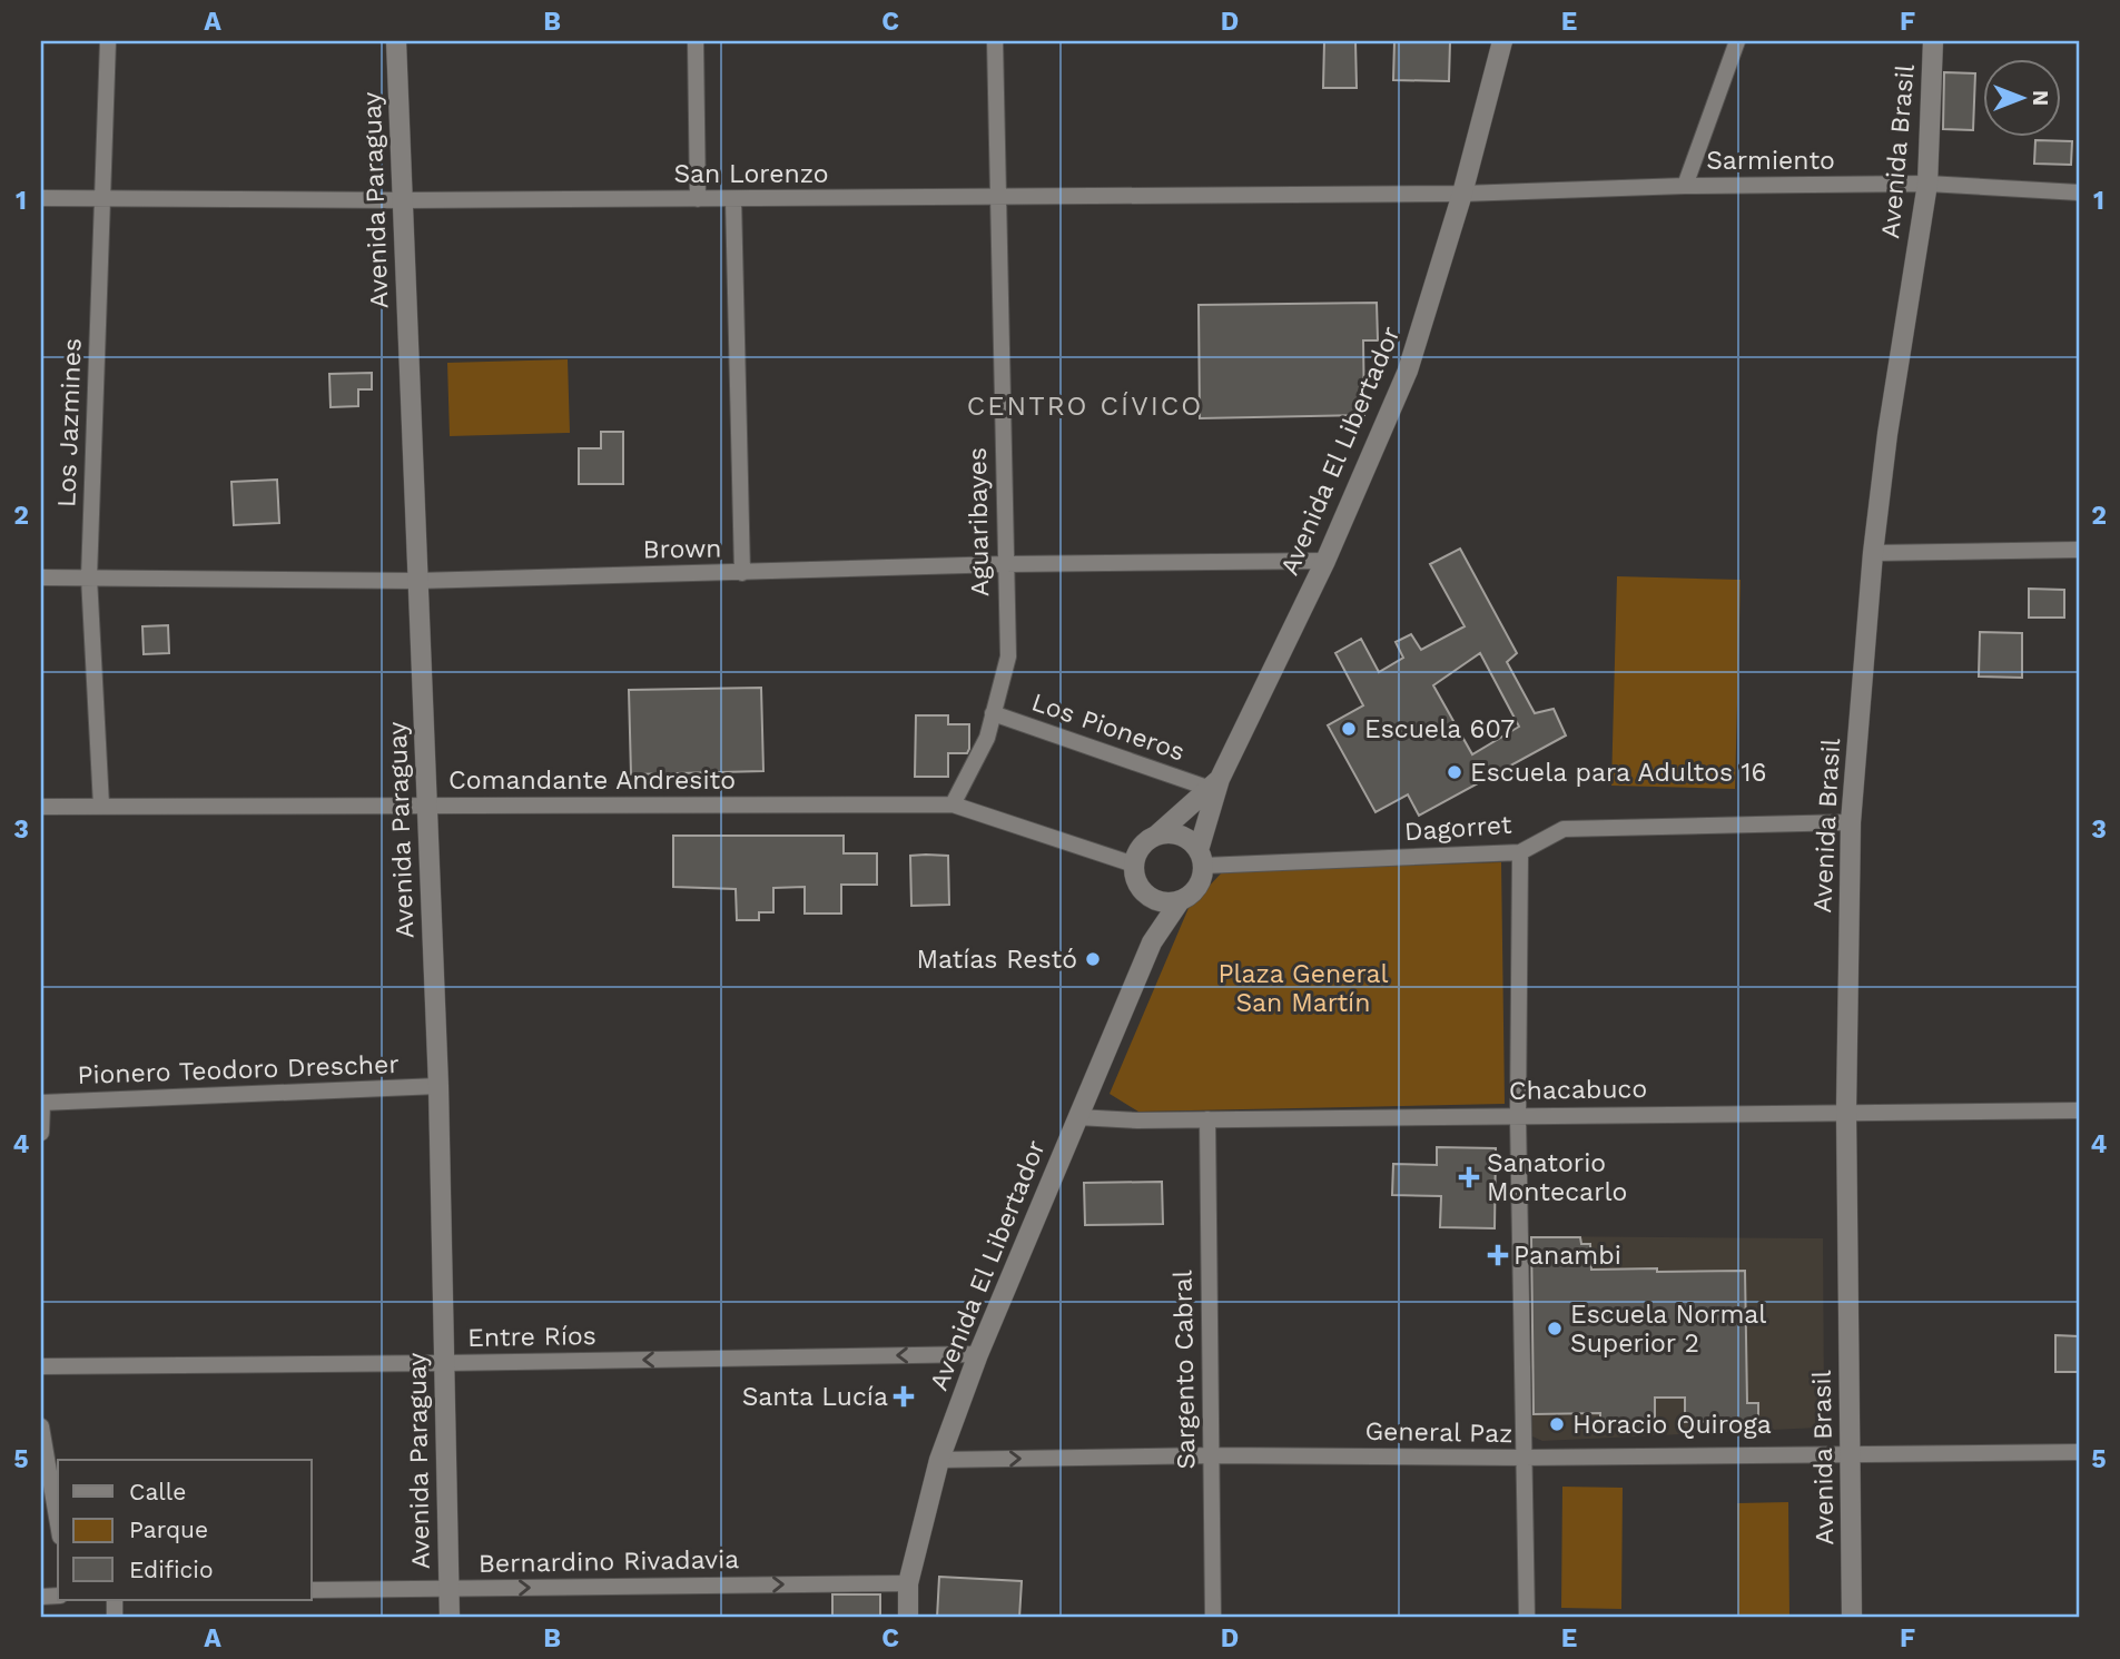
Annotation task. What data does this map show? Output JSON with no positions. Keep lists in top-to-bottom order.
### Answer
{
  "streets": {
    "main road": ["Avenida Brasil", "Avenida Paraguay", "Avenida El Libertador"],
    "street": [
      "Sarmiento",
      "San Lorenzo",
      "Los Jazmines",
      "Aguaribayes",
      "Brown",
      "Los Pioneros",
      "Comandante Andresito",
      "Dagorret",
      "Pionero Teodoro Drescher",
      "Chacabuco",
      "Entre Ríos",
      "Sargento Cabral",
      "General Paz",
      "Bernardino Rivadavia"
    ]
  },
  "crossings": [
    ["Avenida Brasil", "Sarmiento"],
    ["Avenida Brasil", "Dagorret"],
    ["Avenida Brasil", "Chacabuco"],
    ["Avenida Brasil", "General Paz"],
    ["Sarmiento", "San Lorenzo"],
    ["Sarmiento", "Avenida El Libertador"],
    ["San Lorenzo", "Avenida Paraguay"],
    ["San Lorenzo", "Los Jazmines"],
    ["San Lorenzo", "Avenida El Libertador"],
    ["San Lorenzo", "Aguaribayes"],
    ["Avenida Paraguay", "Brown"],
    ["Avenida Paraguay", "Comandante Andresito"],
    ["Avenida Paraguay", "Pionero Teodoro Drescher"],
    ["Avenida Paraguay", "Entre Ríos"],
    ["Avenida Paraguay", "Bernardino Rivadavia"],
    ["Los Jazmines", "Brown"],
    ["Los Jazmines", "Comandante Andresito"],
    ["Avenida El Libertador", "Brown"],
    ["Avenida El Libertador", "Los Pioneros"],
    ["Avenida El Libertador", "Comandante Andresito"],
    ["Avenida El Libertador", "Dagorret"],
    ["Avenida El Libertador", "Chacabuco"],
    ["Avenida El Libertador", "Entre Ríos"],
    ["Avenida El Libertador", "General Paz"],
    ["Avenida El Libertador", "Bernardino Rivadavia"],
    ["Aguaribayes", "Brown"],
    ["Aguaribayes", "Los Pioneros"],
    ["Aguaribayes", "Comandante Andresito"],
    ["Comandante Andresito", "Dagorret"],
    ["Chacabuco", "Sargento Cabral"],
    ["Sargento Cabral", "General Paz"]
  ],
  "one_way": ["Entre Ríos", "Bernardino Rivadavia"],
  "districts": ["CENTRO CÍVICO"],
  "parks": ["Plaza General San Martín"],
  "places": {
    "other": [
      "Escuela 607",
      "Escuela para Adultos 16",
      "Matías Restó",
      "Escuela Normal Superior 2",
      "Horacio Quiroga"
    ],
    "health": ["Sanatorio Montecarlo", "Panambi", "Santa Lucía"]
  },
  "legend": ["Calle", "Parque", "Edificio"],
  "north": "right",
  "grid": {
    "columns": [
      "A",
      "B",
      "C",
      "D",
      "E",
      "F"
    ],
    "rows": [
      "1",
      "2",
      "3",
      "4",
      "5"
    ]
  }
}
